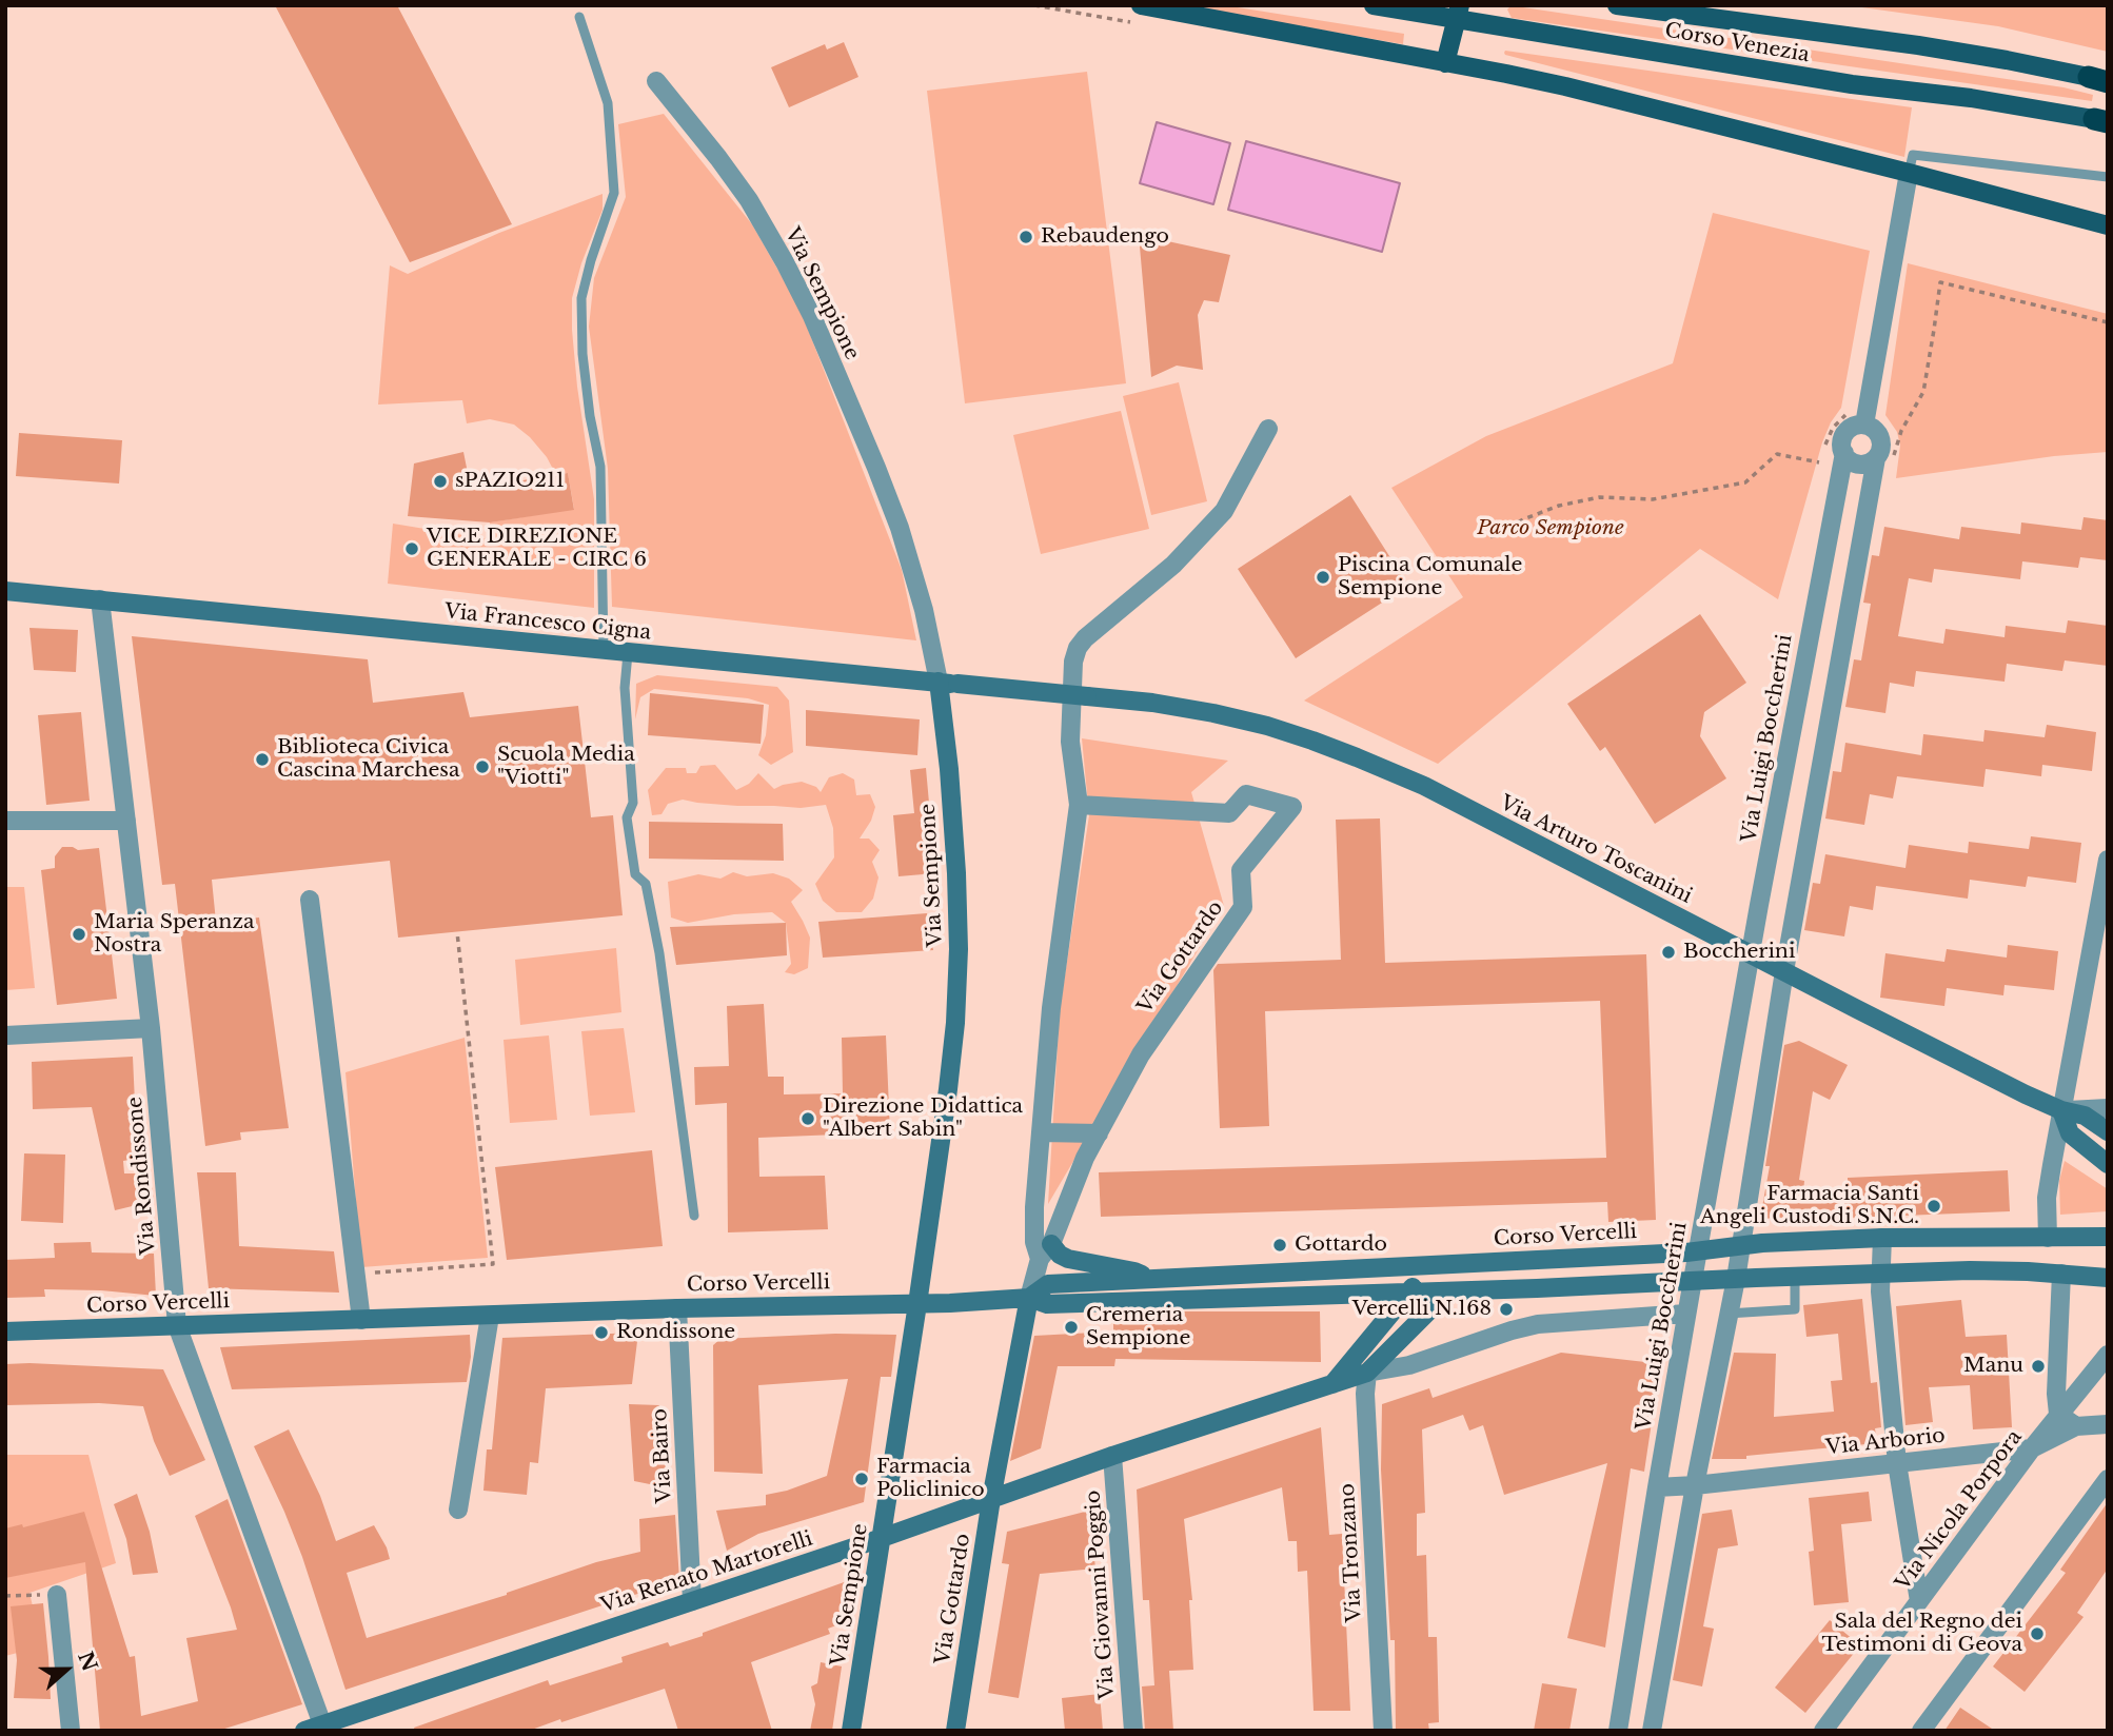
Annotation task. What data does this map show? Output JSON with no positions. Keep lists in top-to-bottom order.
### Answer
{
  "streets": {
    "main road": ["Corso Venezia"],
    "street": [
      "Via Sempione",
      "Via Francesco Cigna",
      "Via Luigi Boccherini",
      "Via Arturo Toscanini",
      "Via Gottardo",
      "Via Rondissone",
      "Corso Vercelli",
      "Via Arborio",
      "Via Bairo",
      "Via Nicola Porpora",
      "Via Tronzano",
      "Via Renato Martorelli",
      "Via Giovanni Poggio"
    ]
  },
  "crossings": [
    ["Via Sempione", "Via Francesco Cigna"],
    ["Via Sempione", "Corso Vercelli"],
    ["Via Sempione", "Via Renato Martorelli"],
    ["Via Francesco Cigna", "Via Arturo Toscanini"],
    ["Via Francesco Cigna", "Via Rondissone"],
    ["Via Luigi Boccherini", "Via Arturo Toscanini"],
    ["Via Luigi Boccherini", "Corso Vercelli"],
    ["Via Luigi Boccherini", "Via Arborio"],
    ["Via Luigi Boccherini", "Via Renato Martorelli"],
    ["Via Gottardo", "Corso Vercelli"],
    ["Via Gottardo", "Via Renato Martorelli"],
    ["Via Rondissone", "Corso Vercelli"],
    ["Via Rondissone", "Via Renato Martorelli"],
    ["Corso Vercelli", "Via Bairo"],
    ["Corso Vercelli", "Via Renato Martorelli"],
    ["Via Arborio", "Via Nicola Porpora"],
    ["Via Bairo", "Via Renato Martorelli"],
    ["Via Tronzano", "Via Renato Martorelli"],
    ["Via Renato Martorelli", "Via Giovanni Poggio"]
  ],
  "parks": ["Parco Sempione"],
  "places": [
    "Rebaudengo",
    "sPAZIO211",
    "VICE DIREZIONE GENERALE - CIRC 6",
    "Piscina Comunale Sempione",
    "Biblioteca Civica Cascina Marchesa",
    "Scuola Media \"Viotti\"",
    "Maria Speranza Nostra",
    "Boccherini",
    "Direzione Didattica \"Albert Sabin\"",
    "Farmacia Santi Angeli Custodi S.N.C.",
    "Gottardo",
    "Vercelli N.168",
    "Cremeria Sempione",
    "Rondissone",
    "Manu",
    "Farmacia Policlinico",
    "Sala del Regno dei Testimoni di Geova"
  ],
  "north": "right"
}
